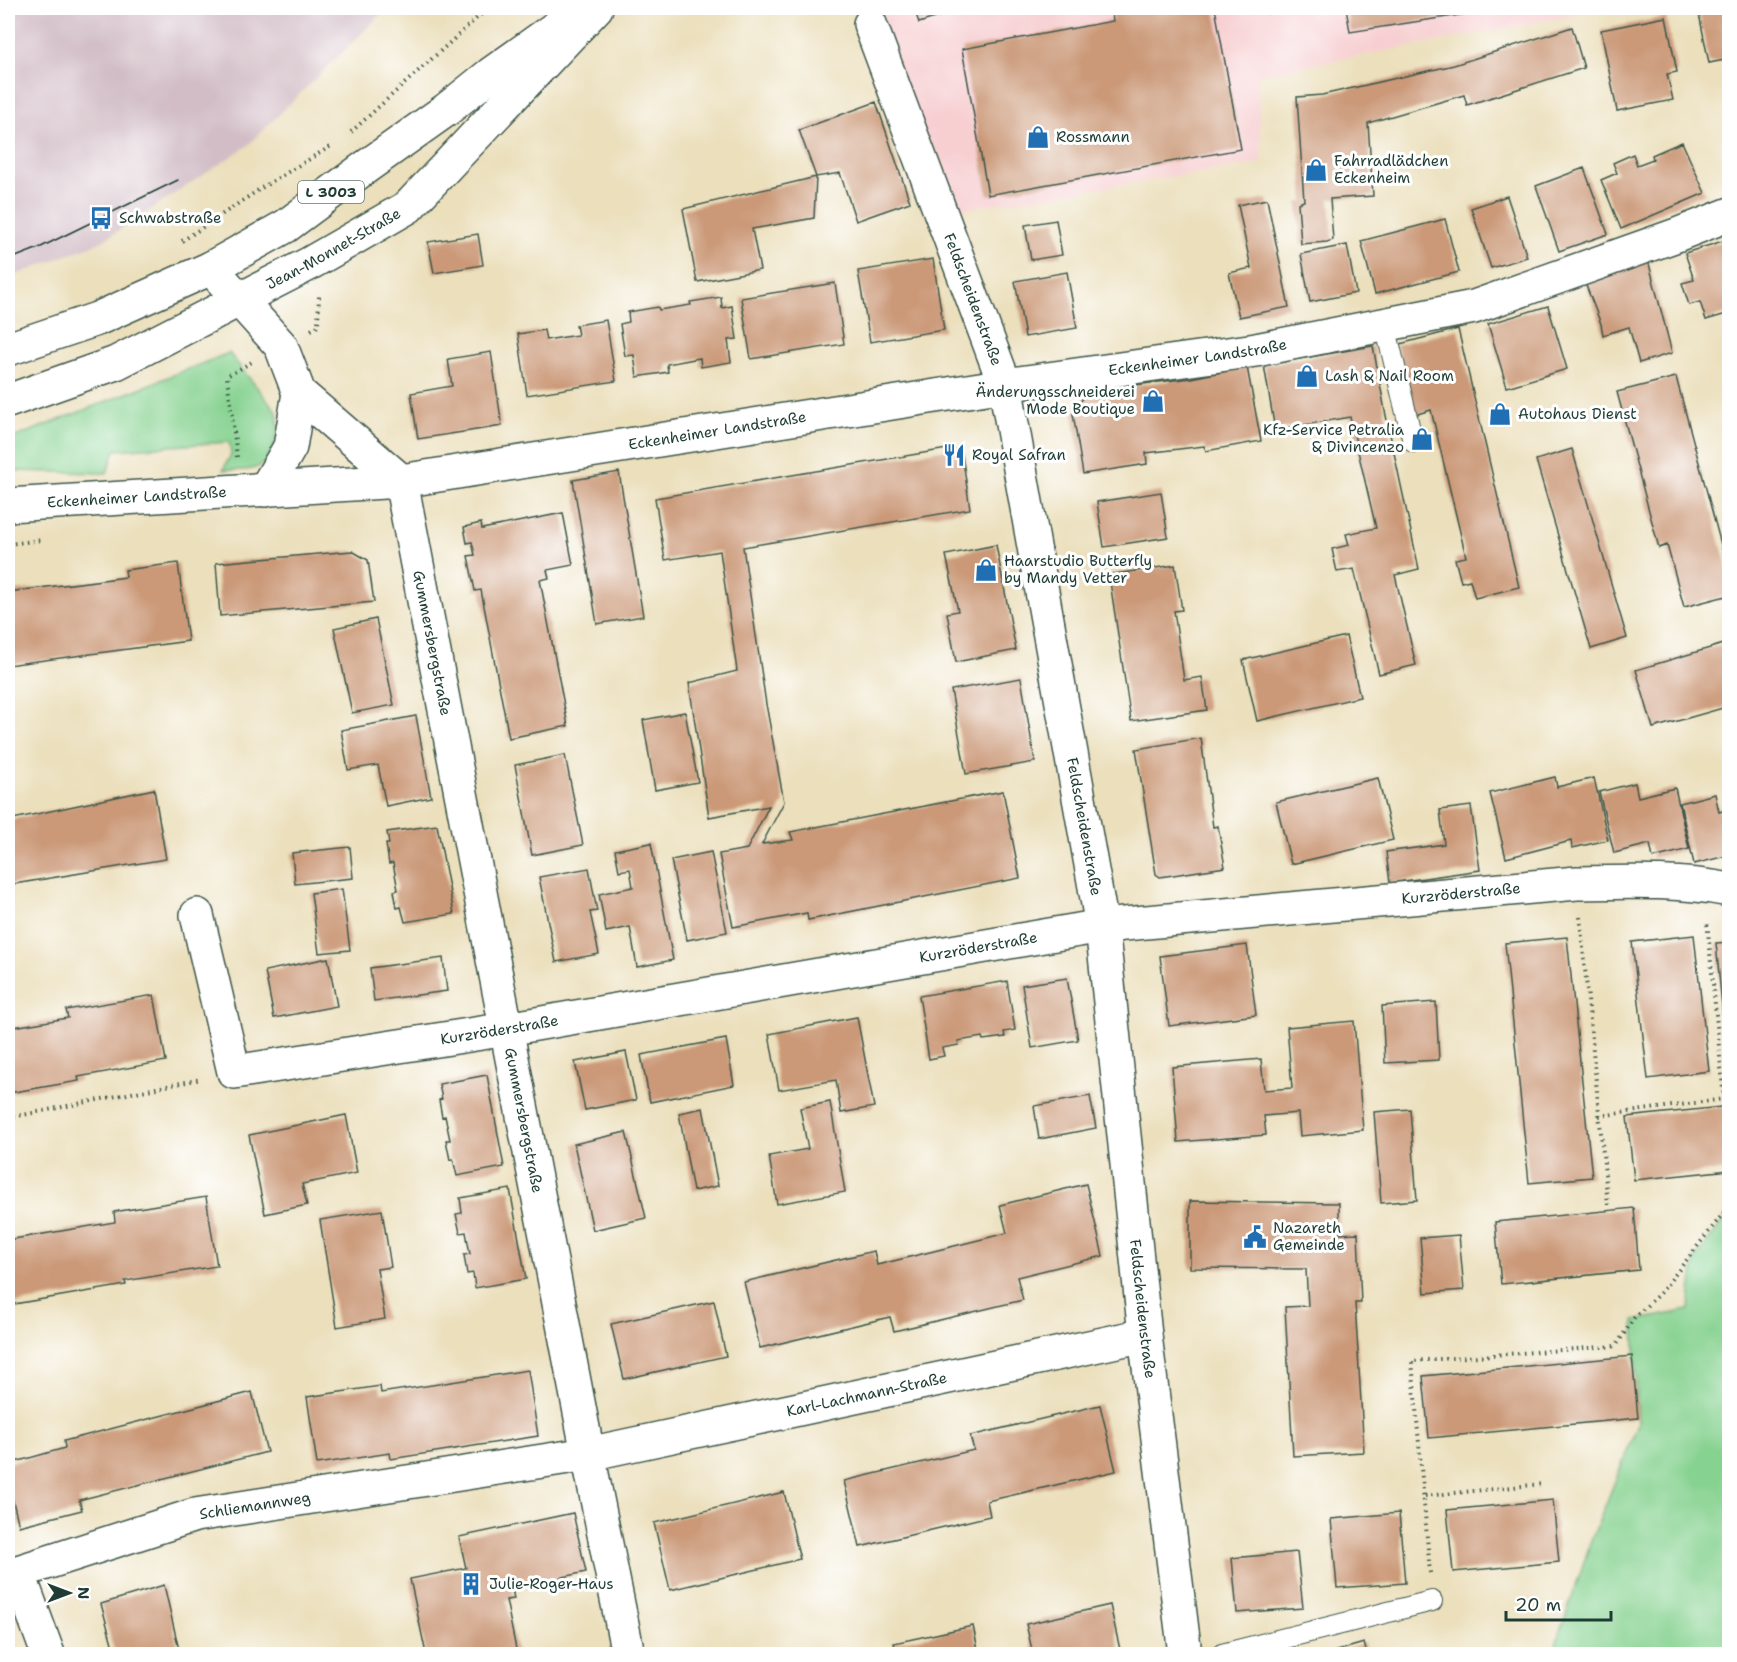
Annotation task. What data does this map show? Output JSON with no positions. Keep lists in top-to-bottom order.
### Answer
{
  "streets": {
    "street": [
      "L 3003",
      "Jean-Monnet-Straße",
      "Feldscheidenstraße",
      "Eckenheimer Landstraße",
      "Gummersbergstraße",
      "Kurzröderstraße",
      "Karl-Lachmann-Straße",
      "Schliemannweg"
    ]
  },
  "crossings": [
    ["Feldscheidenstraße", "Eckenheimer Landstraße"],
    ["Feldscheidenstraße", "Kurzröderstraße"],
    ["Feldscheidenstraße", "Karl-Lachmann-Straße"],
    ["Eckenheimer Landstraße", "Gummersbergstraße"],
    ["Gummersbergstraße", "Kurzröderstraße"],
    ["Gummersbergstraße", "Karl-Lachmann-Straße"],
    ["Gummersbergstraße", "Schliemannweg"],
    ["Karl-Lachmann-Straße", "Schliemannweg"]
  ],
  "places": {
    "shop": [
      "Rossmann",
      "Fahrradlädchen Eckenheim",
      "Lash & Nail Room",
      "Änderungsschneiderei Mode Boutique",
      "Autohaus Dienst",
      "Kfz-Service Petralia & Divincenzo",
      "Haarstudio Butterfly by Mandy Vetter"
    ],
    "bus stop": ["Schwabstraße"],
    "restaurant": ["Royal Safran"],
    "public building": ["Nazareth Gemeinde"],
    "building": ["Julie-Roger-Haus"]
  },
  "scale_bar": "20 m",
  "north": "right"
}
